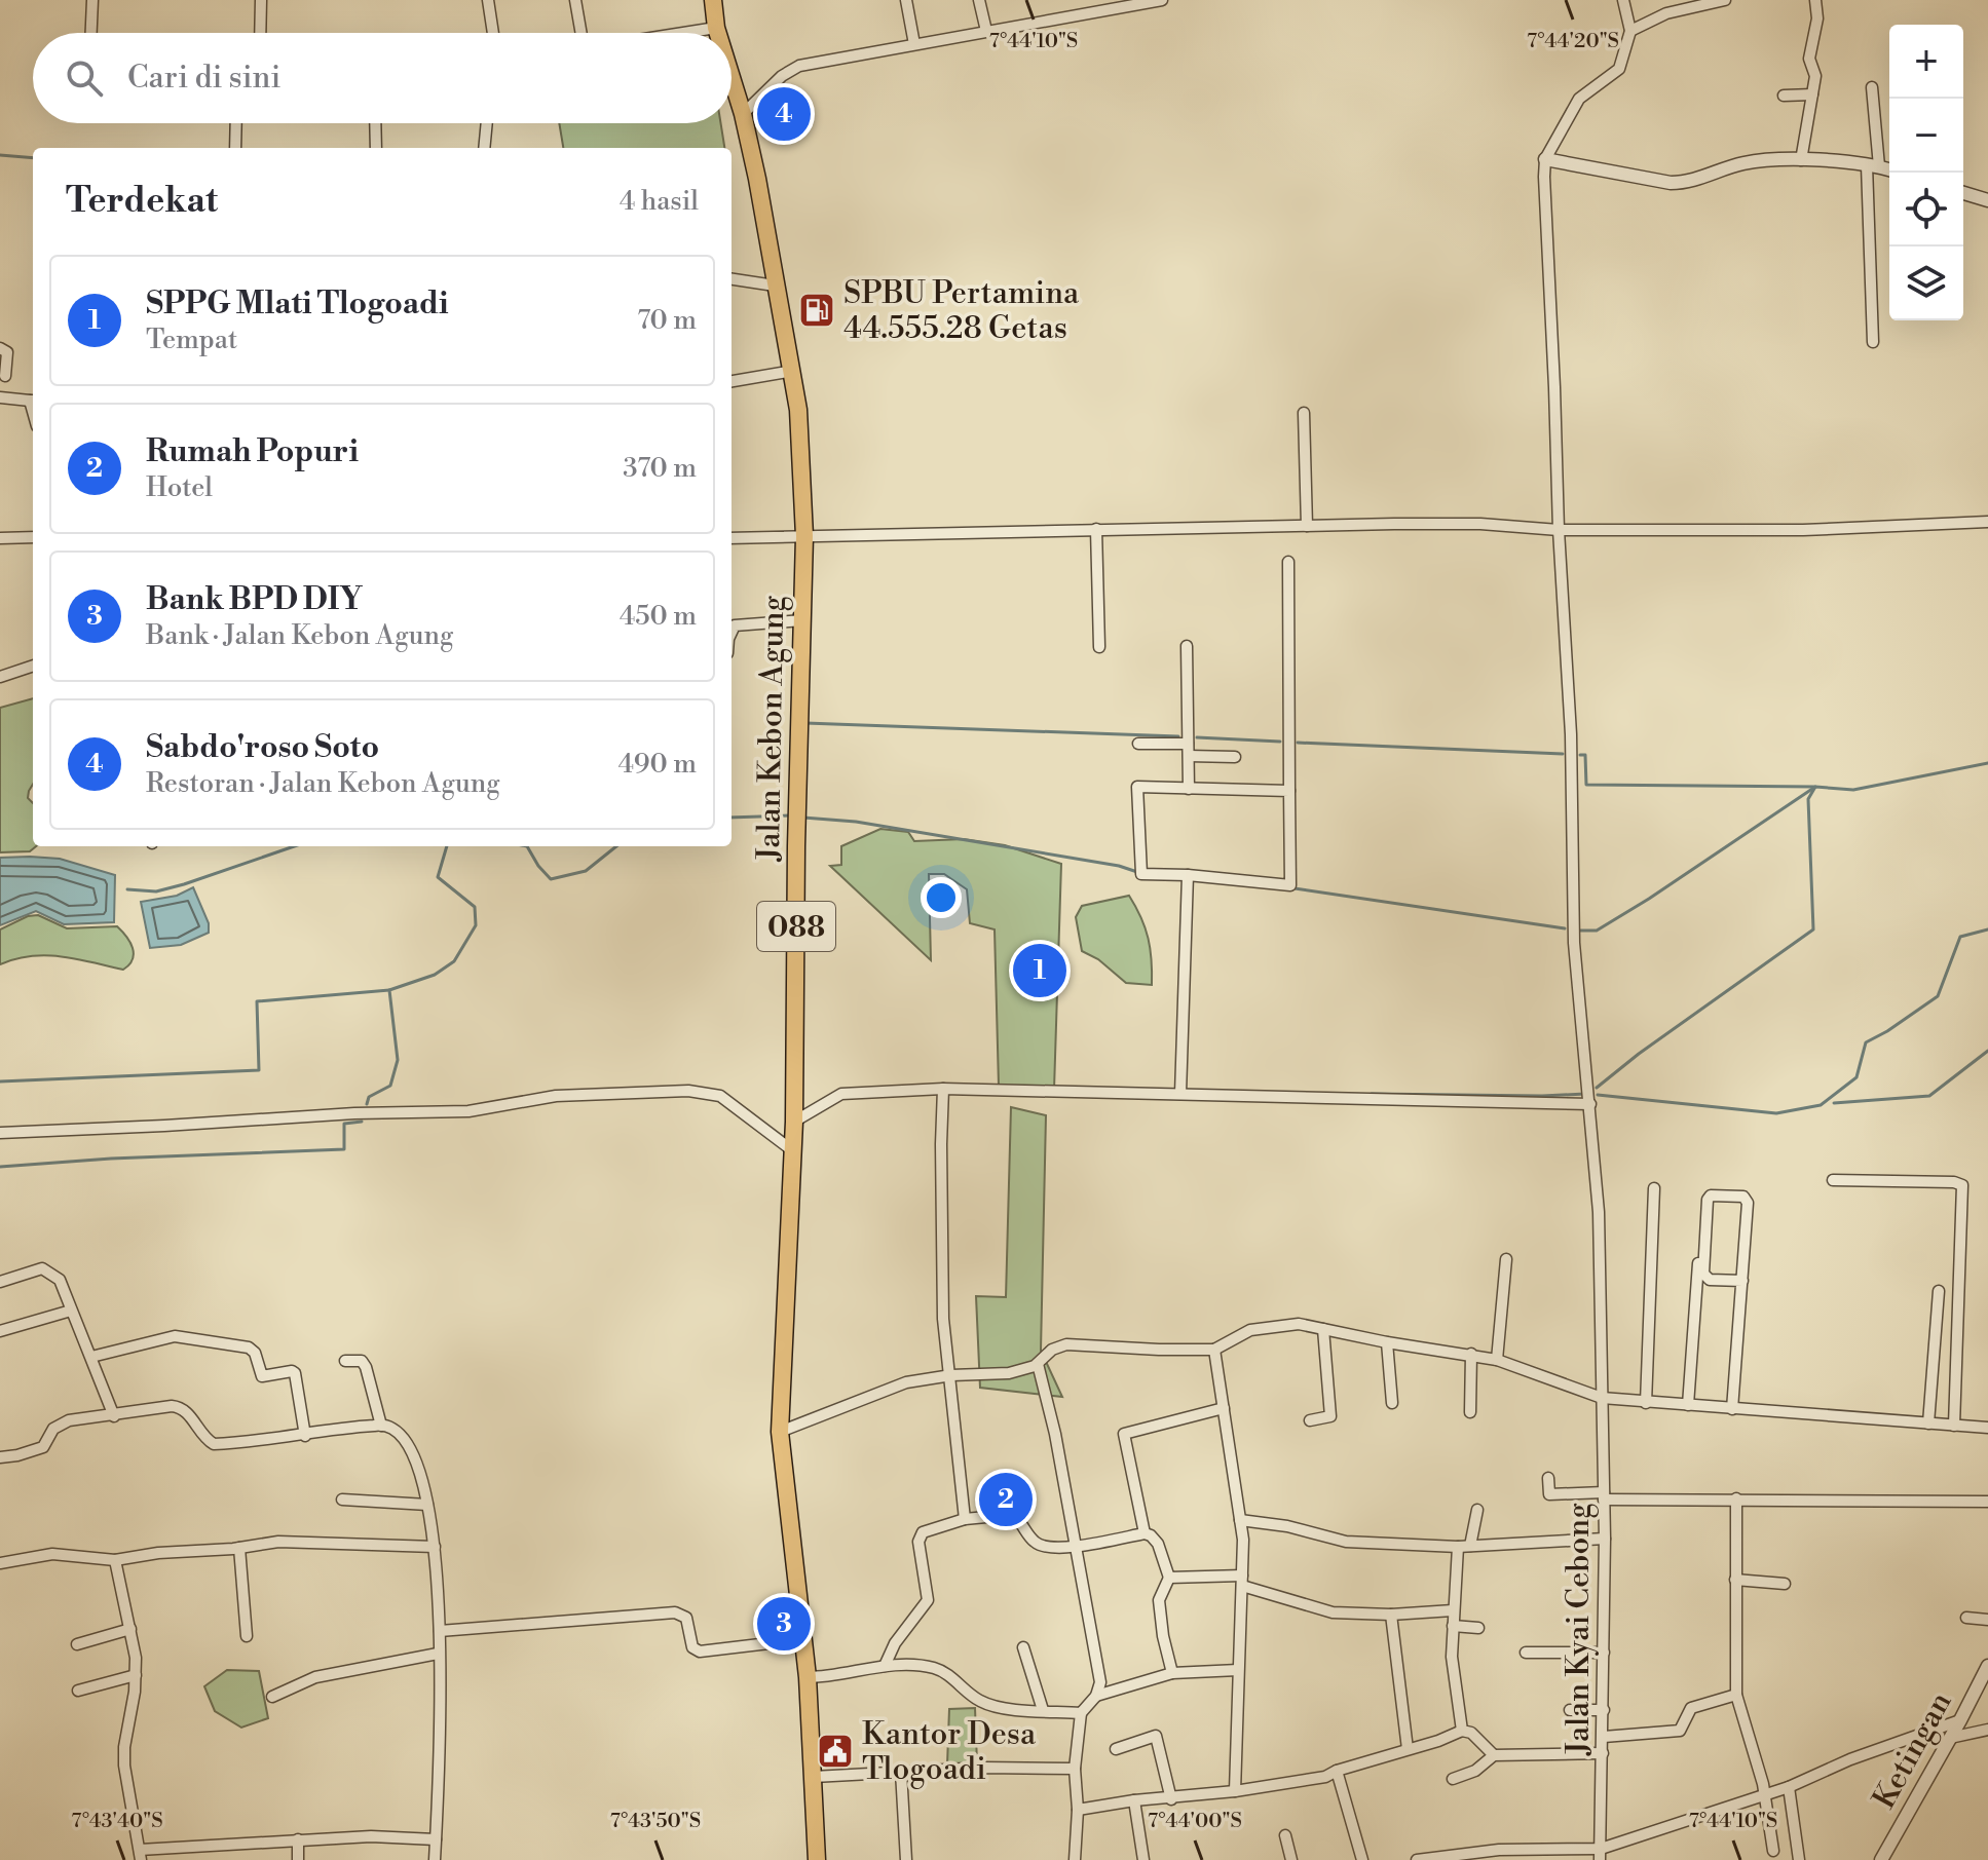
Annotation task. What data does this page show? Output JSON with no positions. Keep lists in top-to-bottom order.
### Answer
{
  "streets": {
    "main road": ["Jalan Kebon Agung", "088"],
    "street": ["Jalan Kyai Cebong", "Ketingan"]
  },
  "places": {
    "fuel station": ["SPBU Pertamina 44.555.28 Getas"],
    "public building": ["Kantor Desa Tlogoadi"]
  },
  "page": {
    "map_buttons": ["+", "−"],
    "search": "Cari di sini",
    "pins": [
      "4",
      "1",
      "2",
      "3"
    ],
    "heading": ["Terdekat", "4 hasil"],
    "list": [
      {
        "mark": "1",
        "name": "SPPG Mlati Tlogoadi",
        "note": "Tempat",
        "value": "70 m"
      },
      {
        "mark": "2",
        "name": "Rumah Popuri",
        "note": "Hotel",
        "value": "370 m"
      },
      {
        "mark": "3",
        "name": "Bank BPD DIY",
        "note": "Bank · Jalan Kebon Agung",
        "value": "450 m"
      },
      {
        "mark": "4",
        "name": "Sabdo'roso Soto",
        "note": "Restoran · Jalan Kebon Agung",
        "value": "490 m"
      }
    ]
  },
  "coordinates": [
    "7°44'10\"S",
    "7°44'20\"S",
    "7°43'40\"S",
    "7°43'50\"S",
    "7°44'00\"S"
  ]
}
